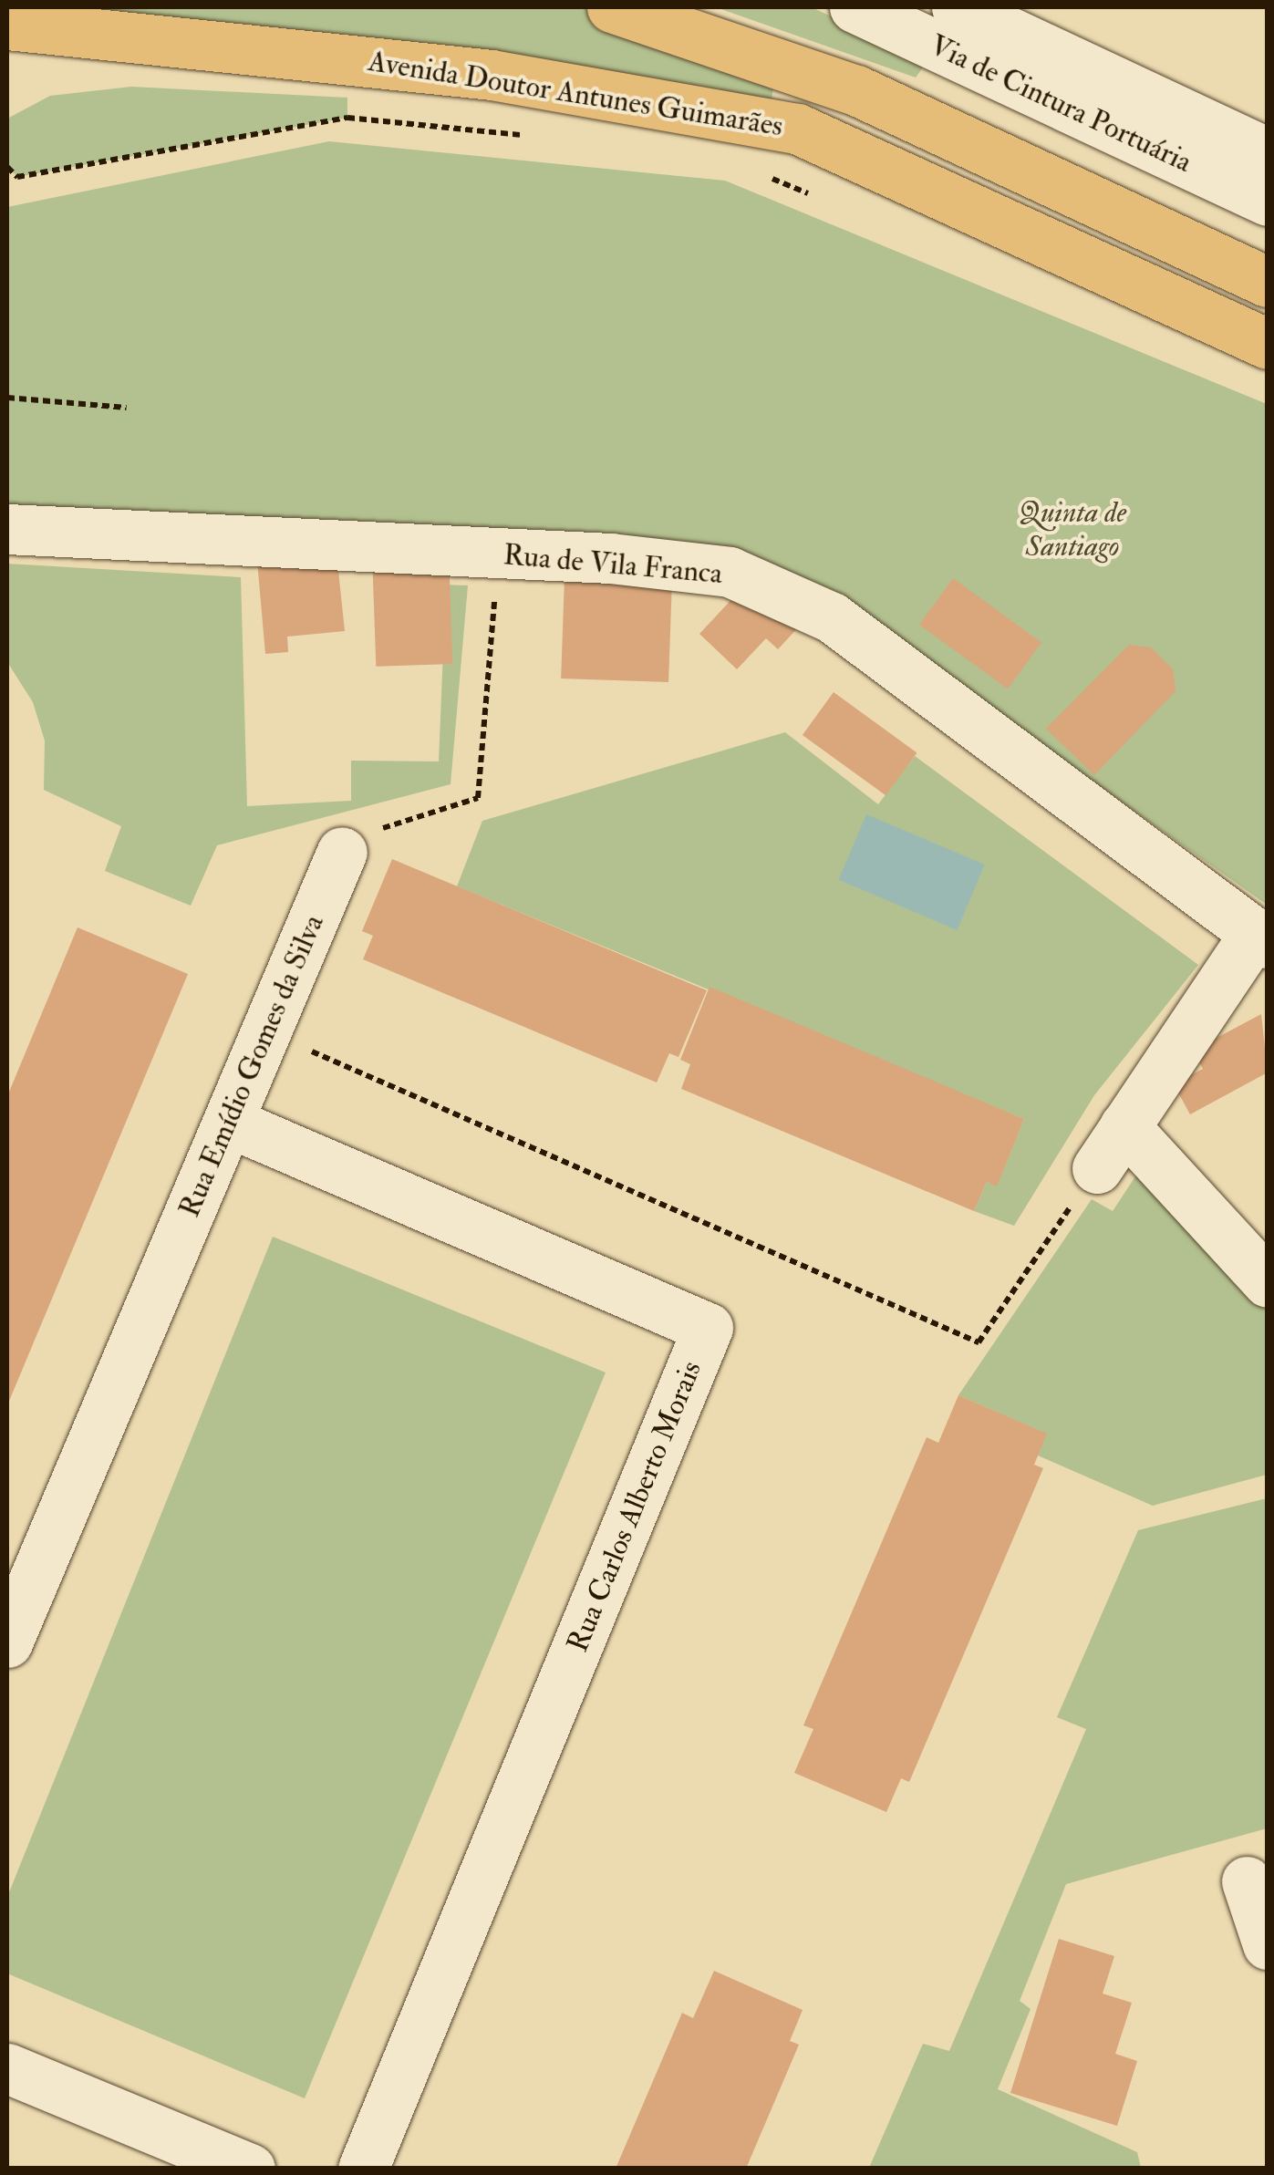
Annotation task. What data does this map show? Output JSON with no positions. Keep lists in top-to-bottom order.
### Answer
{
  "streets": {
    "main road": ["Avenida Doutor Antunes Guimarães"],
    "street": [
      "Via de Cintura Portuária",
      "Rua de Vila Franca",
      "Rua Emídio Gomes da Silva",
      "Rua Carlos Alberto Morais"
    ]
  },
  "crossings": [
    ["Rua Emídio Gomes da Silva", "Rua Carlos Alberto Morais"]
  ],
  "parks": ["Quinta de Santiago"]
}
